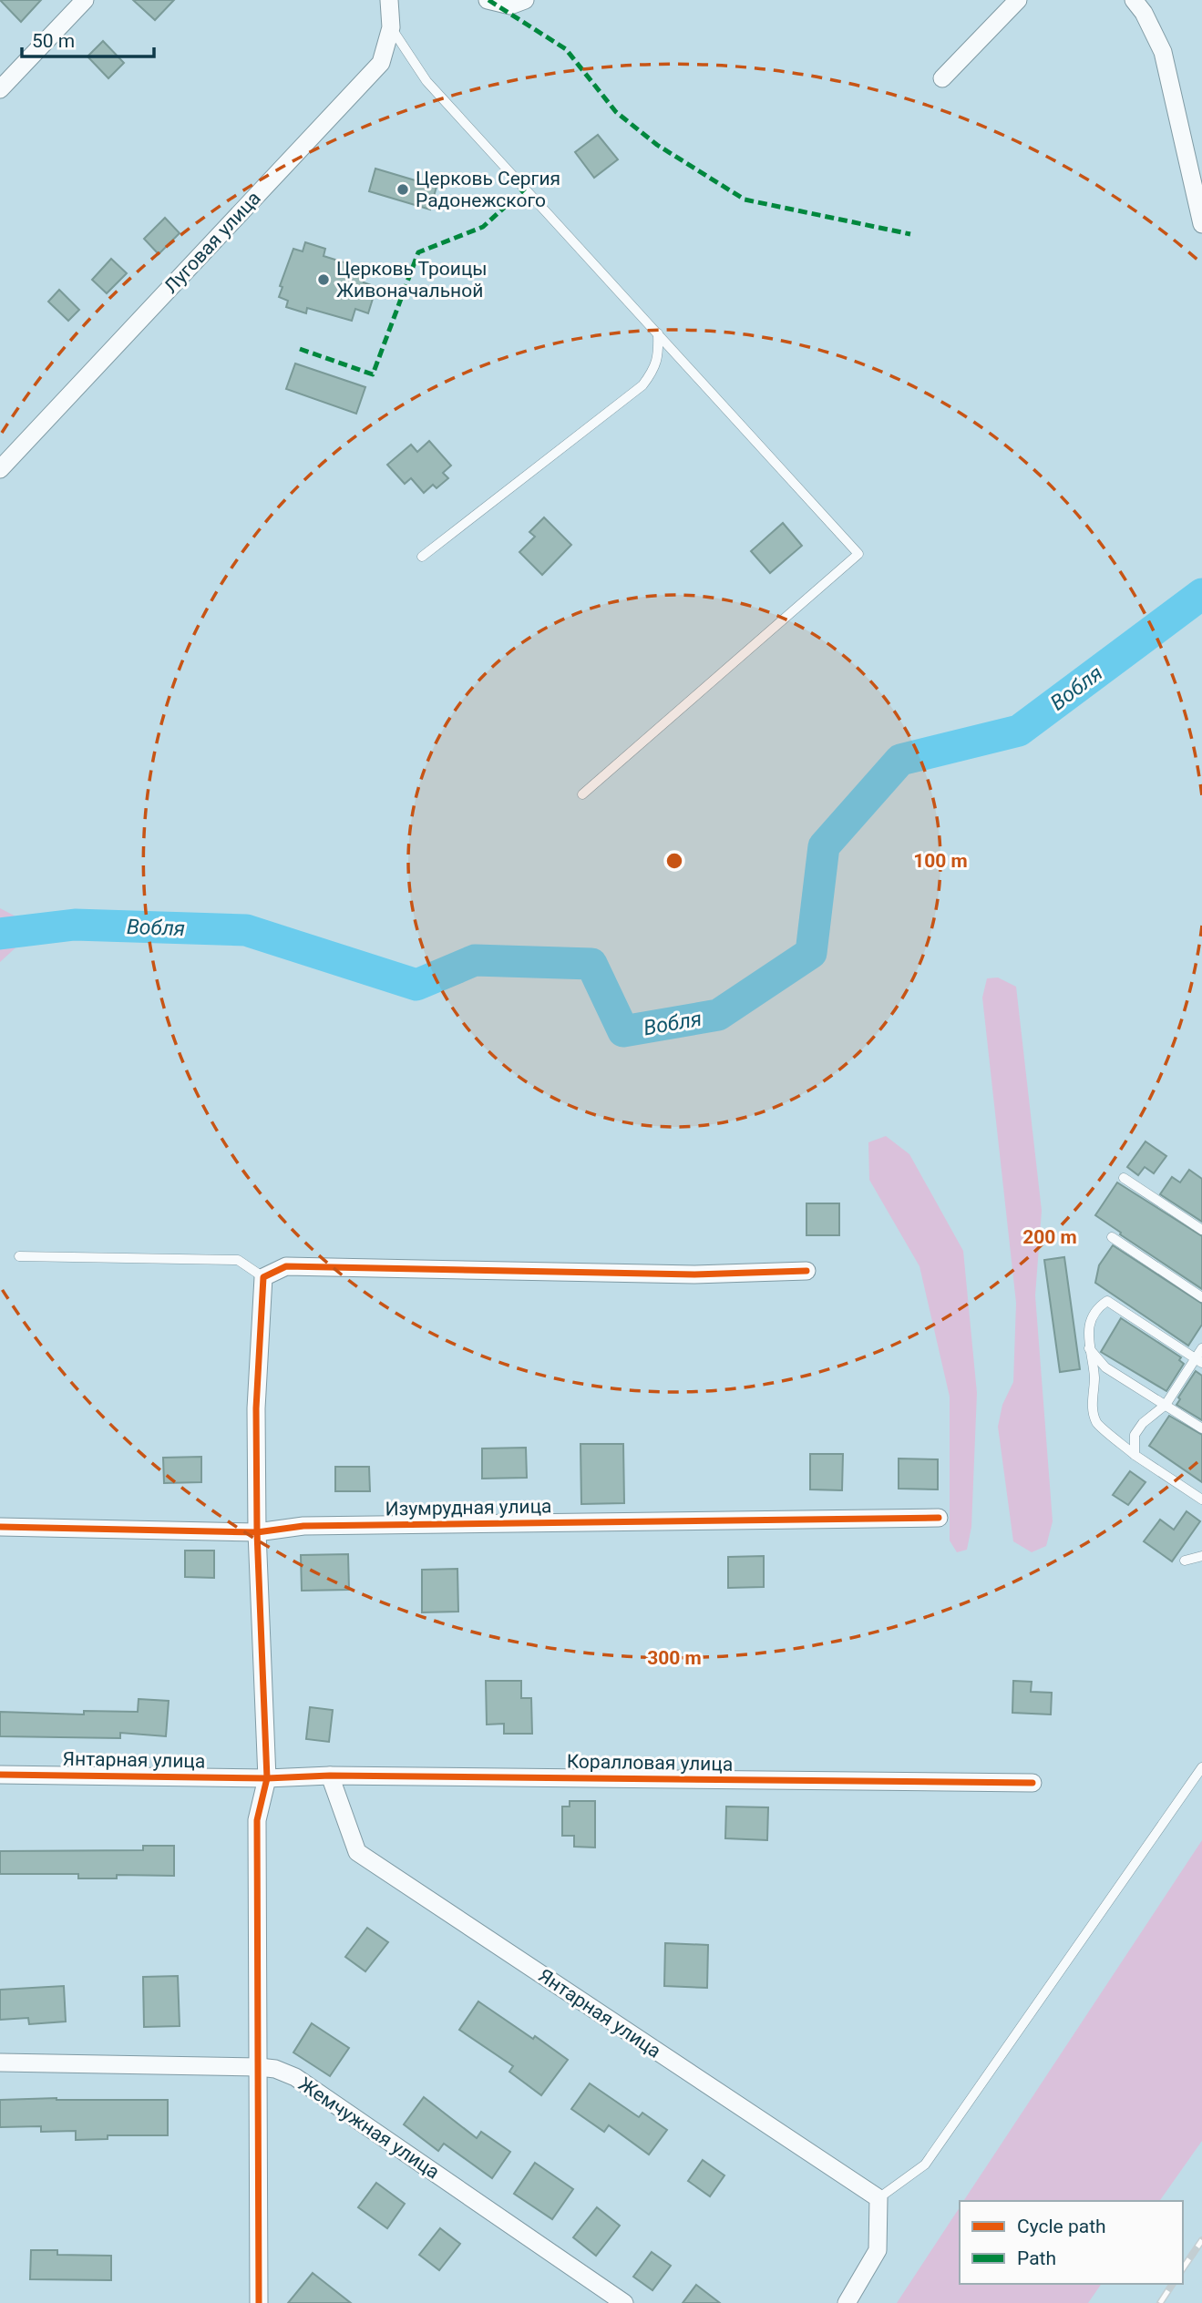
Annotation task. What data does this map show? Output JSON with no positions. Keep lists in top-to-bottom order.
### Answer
{
  "streets": {
    "street": [
      "Луговая улица",
      "Изумрудная улица",
      "Янтарная улица",
      "Коралловая улица",
      "Жемчужная улица"
    ]
  },
  "crossings": [
    ["Янтарная улица", "Коралловая улица"]
  ],
  "water": ["Вобля"],
  "places": ["Церковь Сергия Радонежского", "Церковь Троицы Живоначальной"],
  "legend": ["Cycle path", "Path"],
  "scale_bar": "50 m",
  "rings": ["100 m", "200 m", "300 m"]
}
